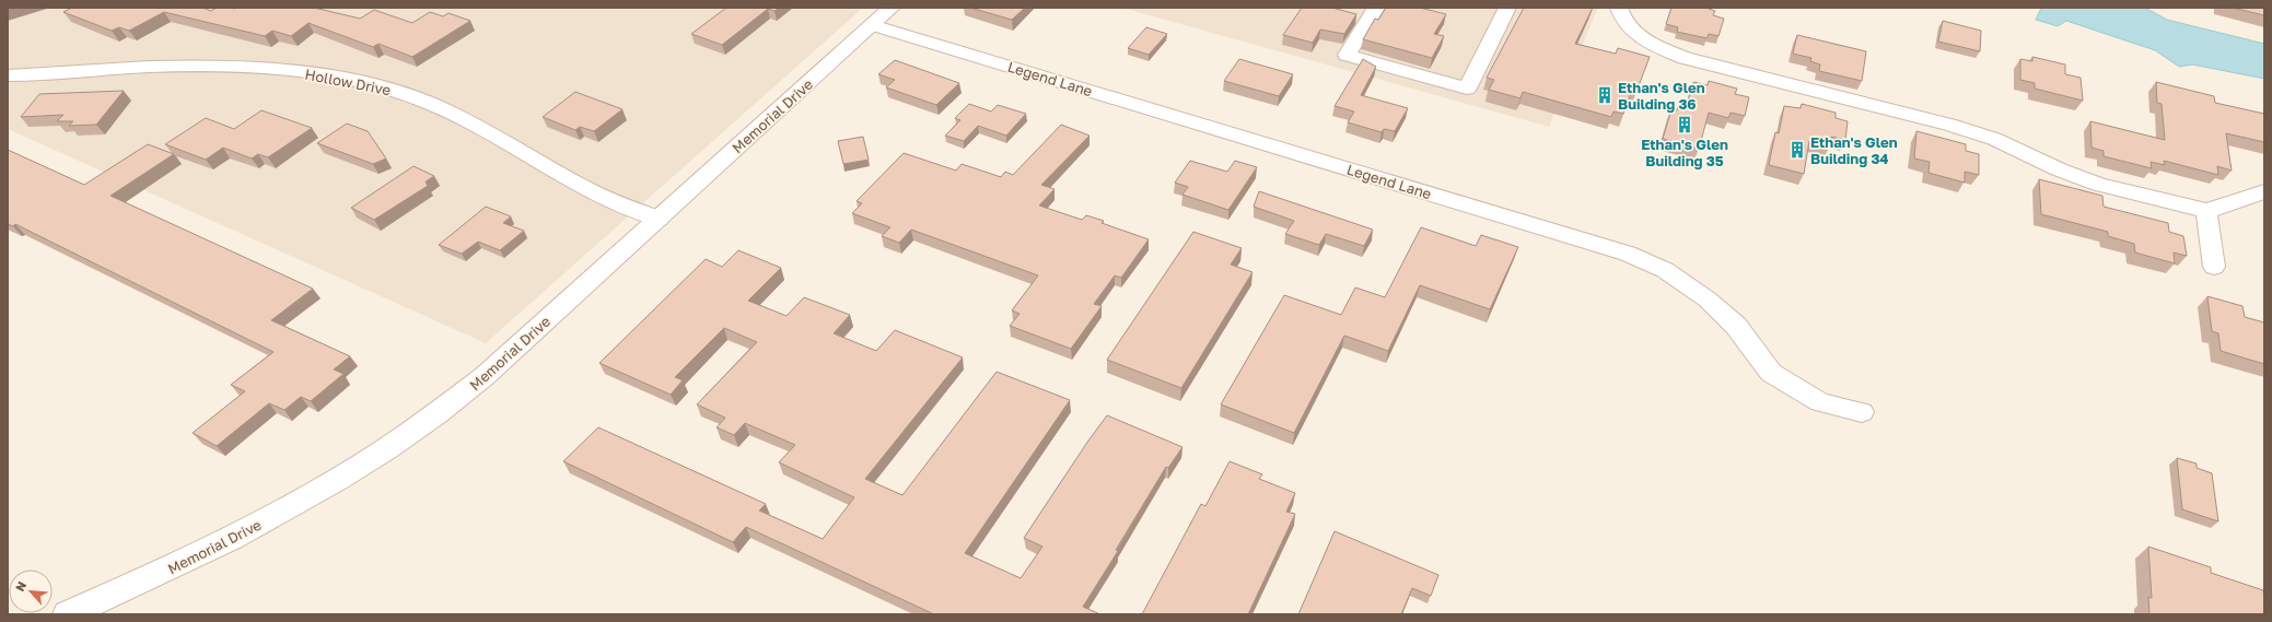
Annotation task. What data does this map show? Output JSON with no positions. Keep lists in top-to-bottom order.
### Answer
{
  "streets": {
    "main road": ["Memorial Drive"],
    "street": ["Legend Lane", "Hollow Drive"]
  },
  "crossings": [
    ["Legend Lane", "Memorial Drive"],
    ["Hollow Drive", "Memorial Drive"]
  ],
  "places": {
    "building": ["Ethan's Glen Building 36", "Ethan's Glen Building 35", "Ethan's Glen Building 34"]
  },
  "north": "top left"
}
